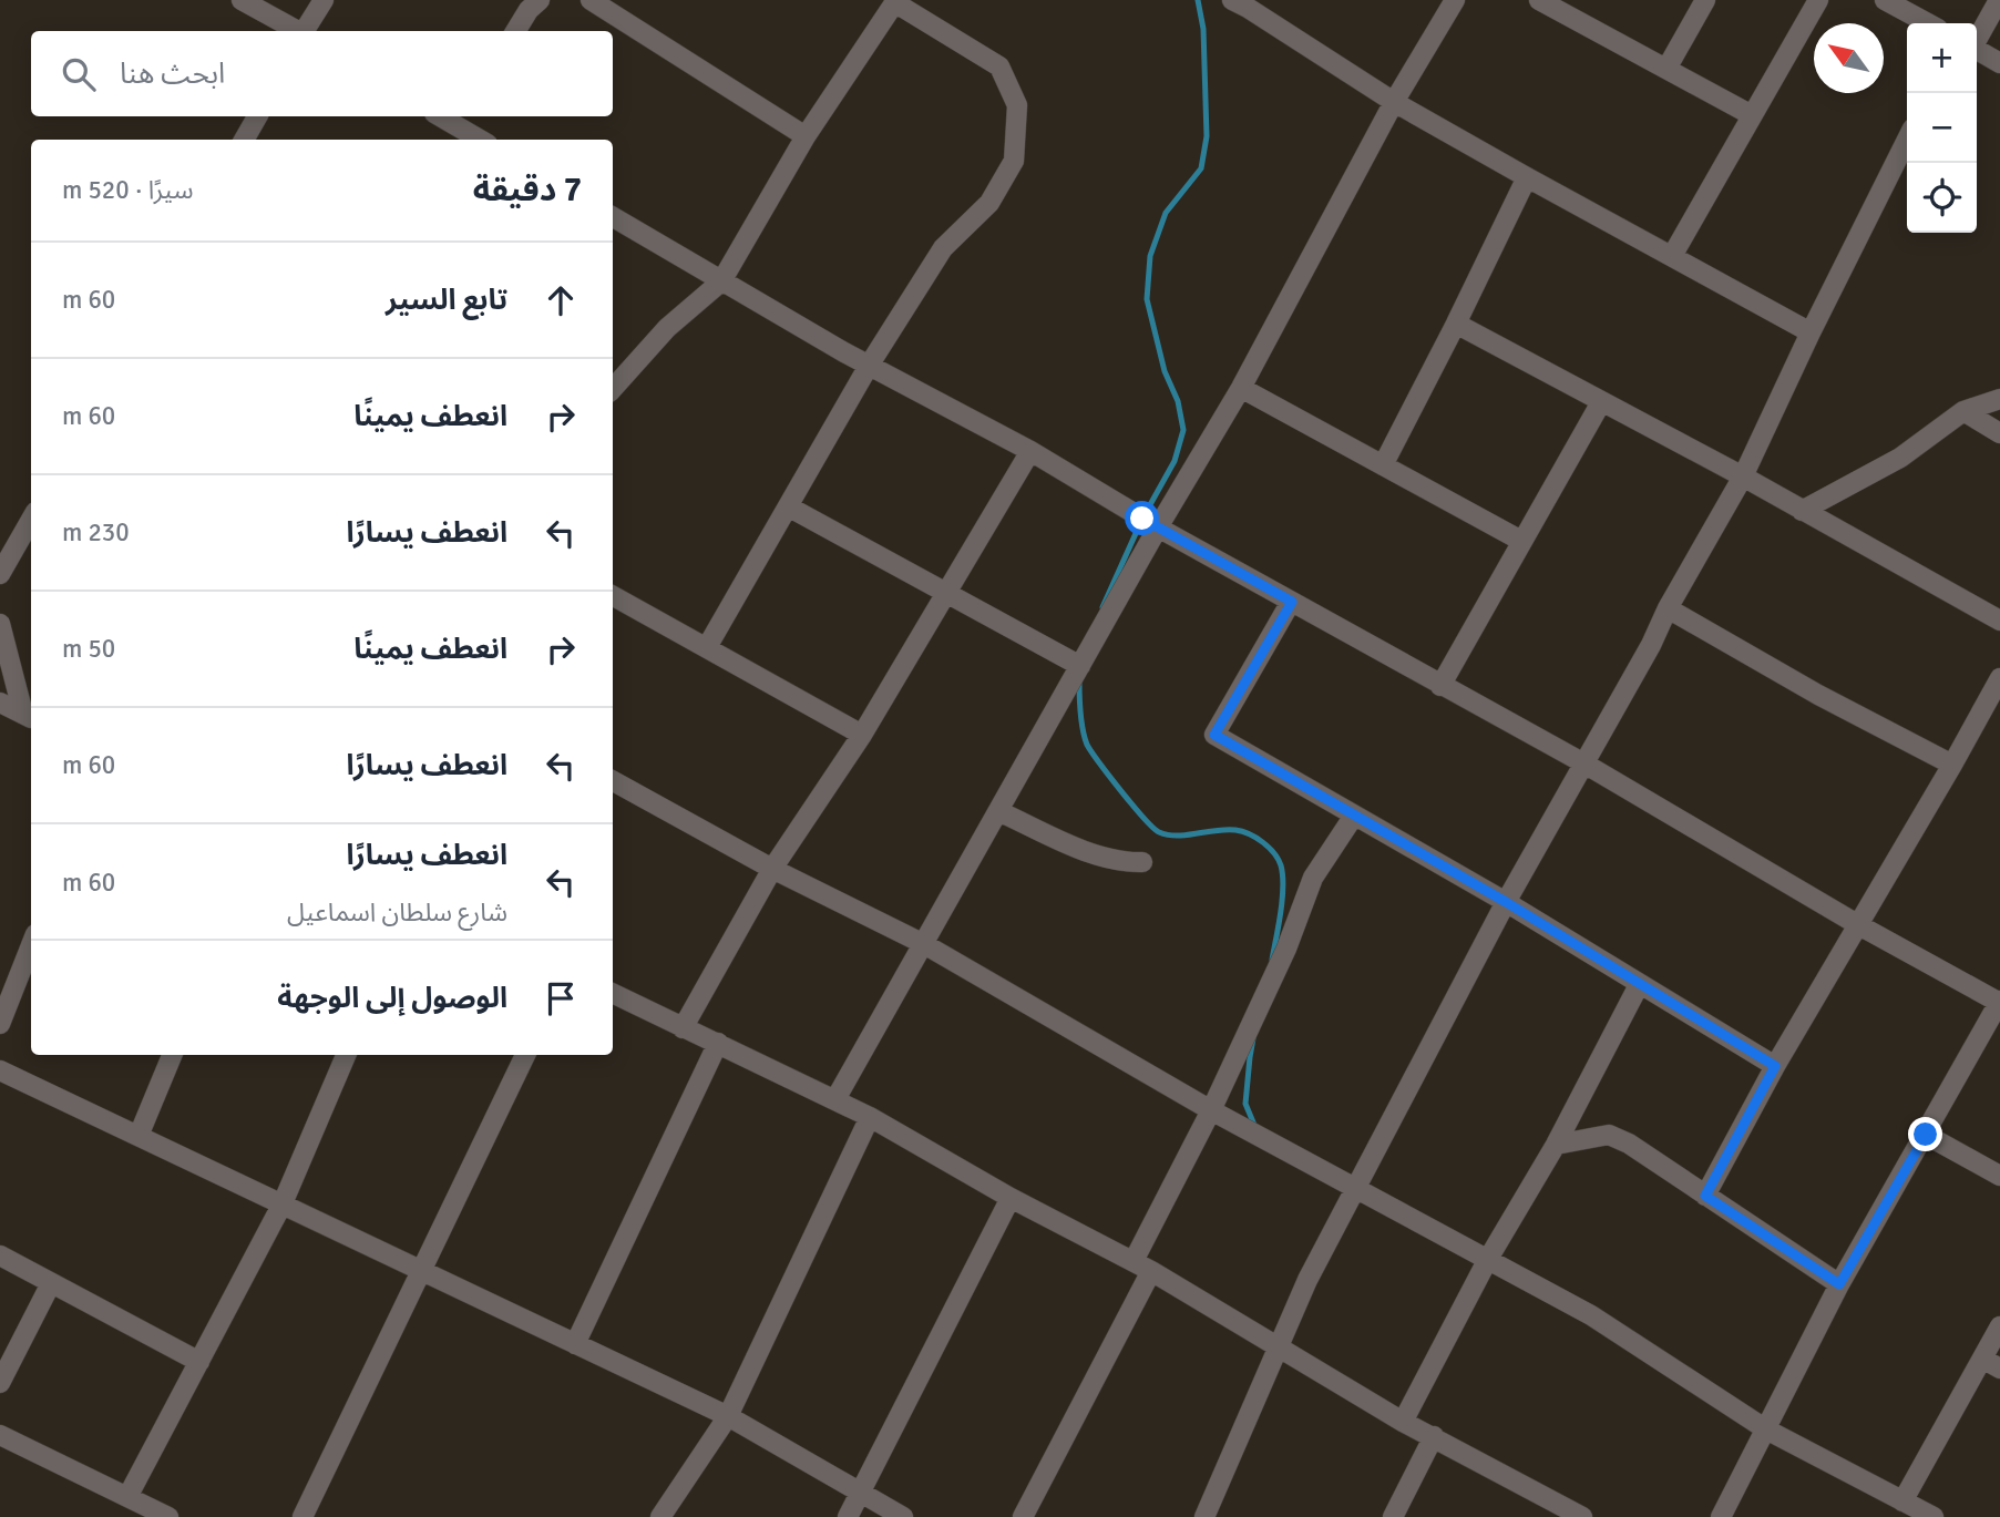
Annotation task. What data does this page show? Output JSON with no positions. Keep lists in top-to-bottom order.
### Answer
{
  "north": "top left",
  "page": {
    "map_buttons": ["+", "−"],
    "search": "ابحث هنا",
    "heading": ["7 دقيقة", "سيرًا · 520 m"],
    "list": [
      ["تابع السير", "60 m"],
      ["انعطف يمينًا", "60 m"],
      ["انعطف يسارًا", "230 m"],
      ["انعطف يمينًا", "50 m"],
      ["انعطف يسارًا", "60 m"],
      ["انعطف يسارًا", "شارع سلطان اسماعيل", "60 m"],
      "الوصول إلى الوجهة"
    ]
  }
}
